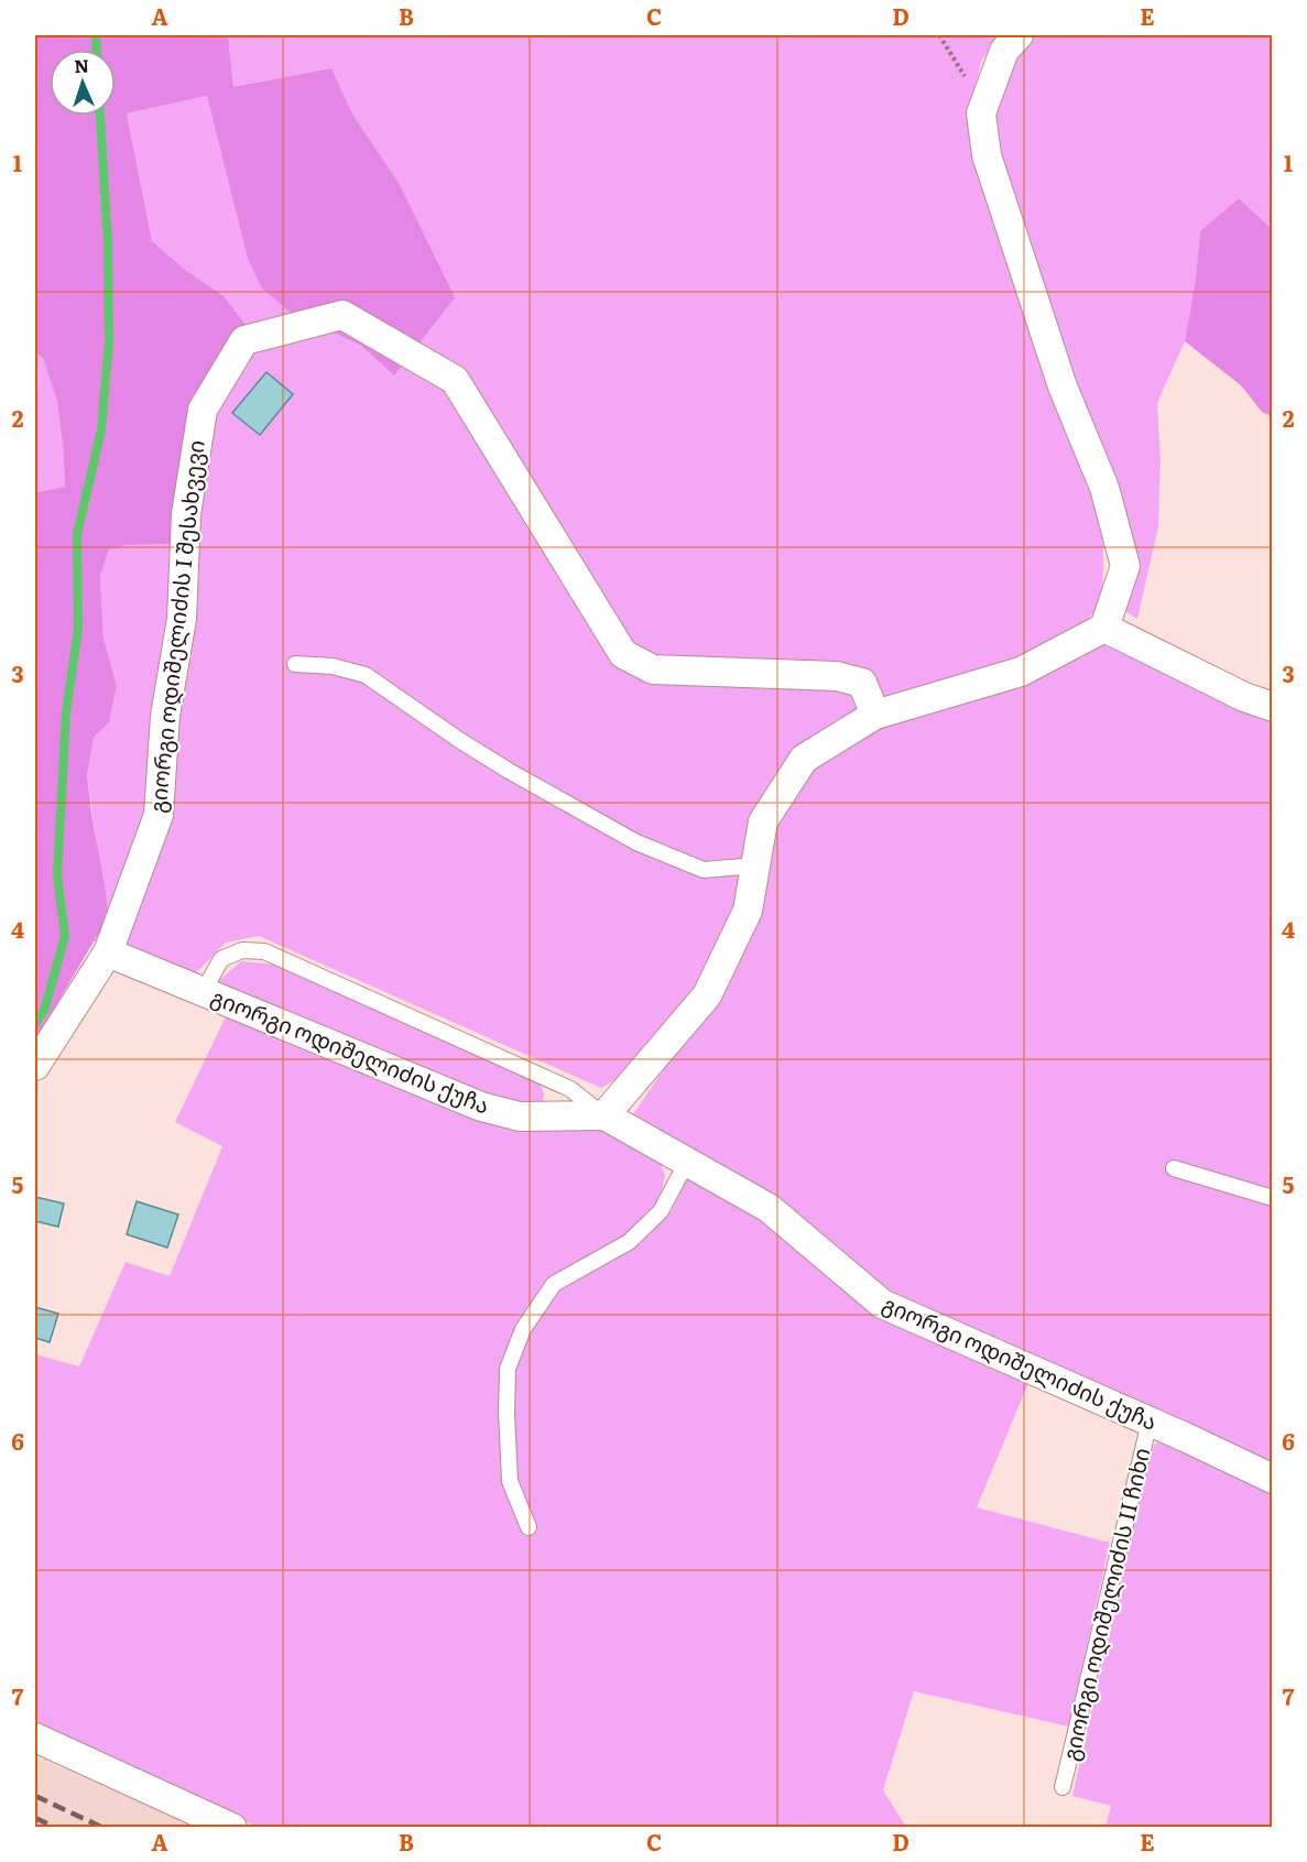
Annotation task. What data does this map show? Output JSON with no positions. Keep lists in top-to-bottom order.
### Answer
{
  "streets": {
    "street": ["გიორგი ოდიშელიძის I შესახვევი", "გიორგი ოდიშელიძის ქუჩა"],
    "lane": ["გიორგი ოდიშელიძის II ჩიხი"]
  },
  "crossings": [
    ["გიორგი ოდიშელიძის I შესახვევი", "გიორგი ოდიშელიძის ქუჩა"],
    ["გიორგი ოდიშელიძის ქუჩა", "გიორგი ოდიშელიძის II ჩიხი"]
  ],
  "north": "top",
  "grid": {
    "columns": [
      "A",
      "B",
      "C",
      "D",
      "E"
    ],
    "rows": [
      "1",
      "2",
      "3",
      "4",
      "5",
      "6",
      "7"
    ]
  }
}
